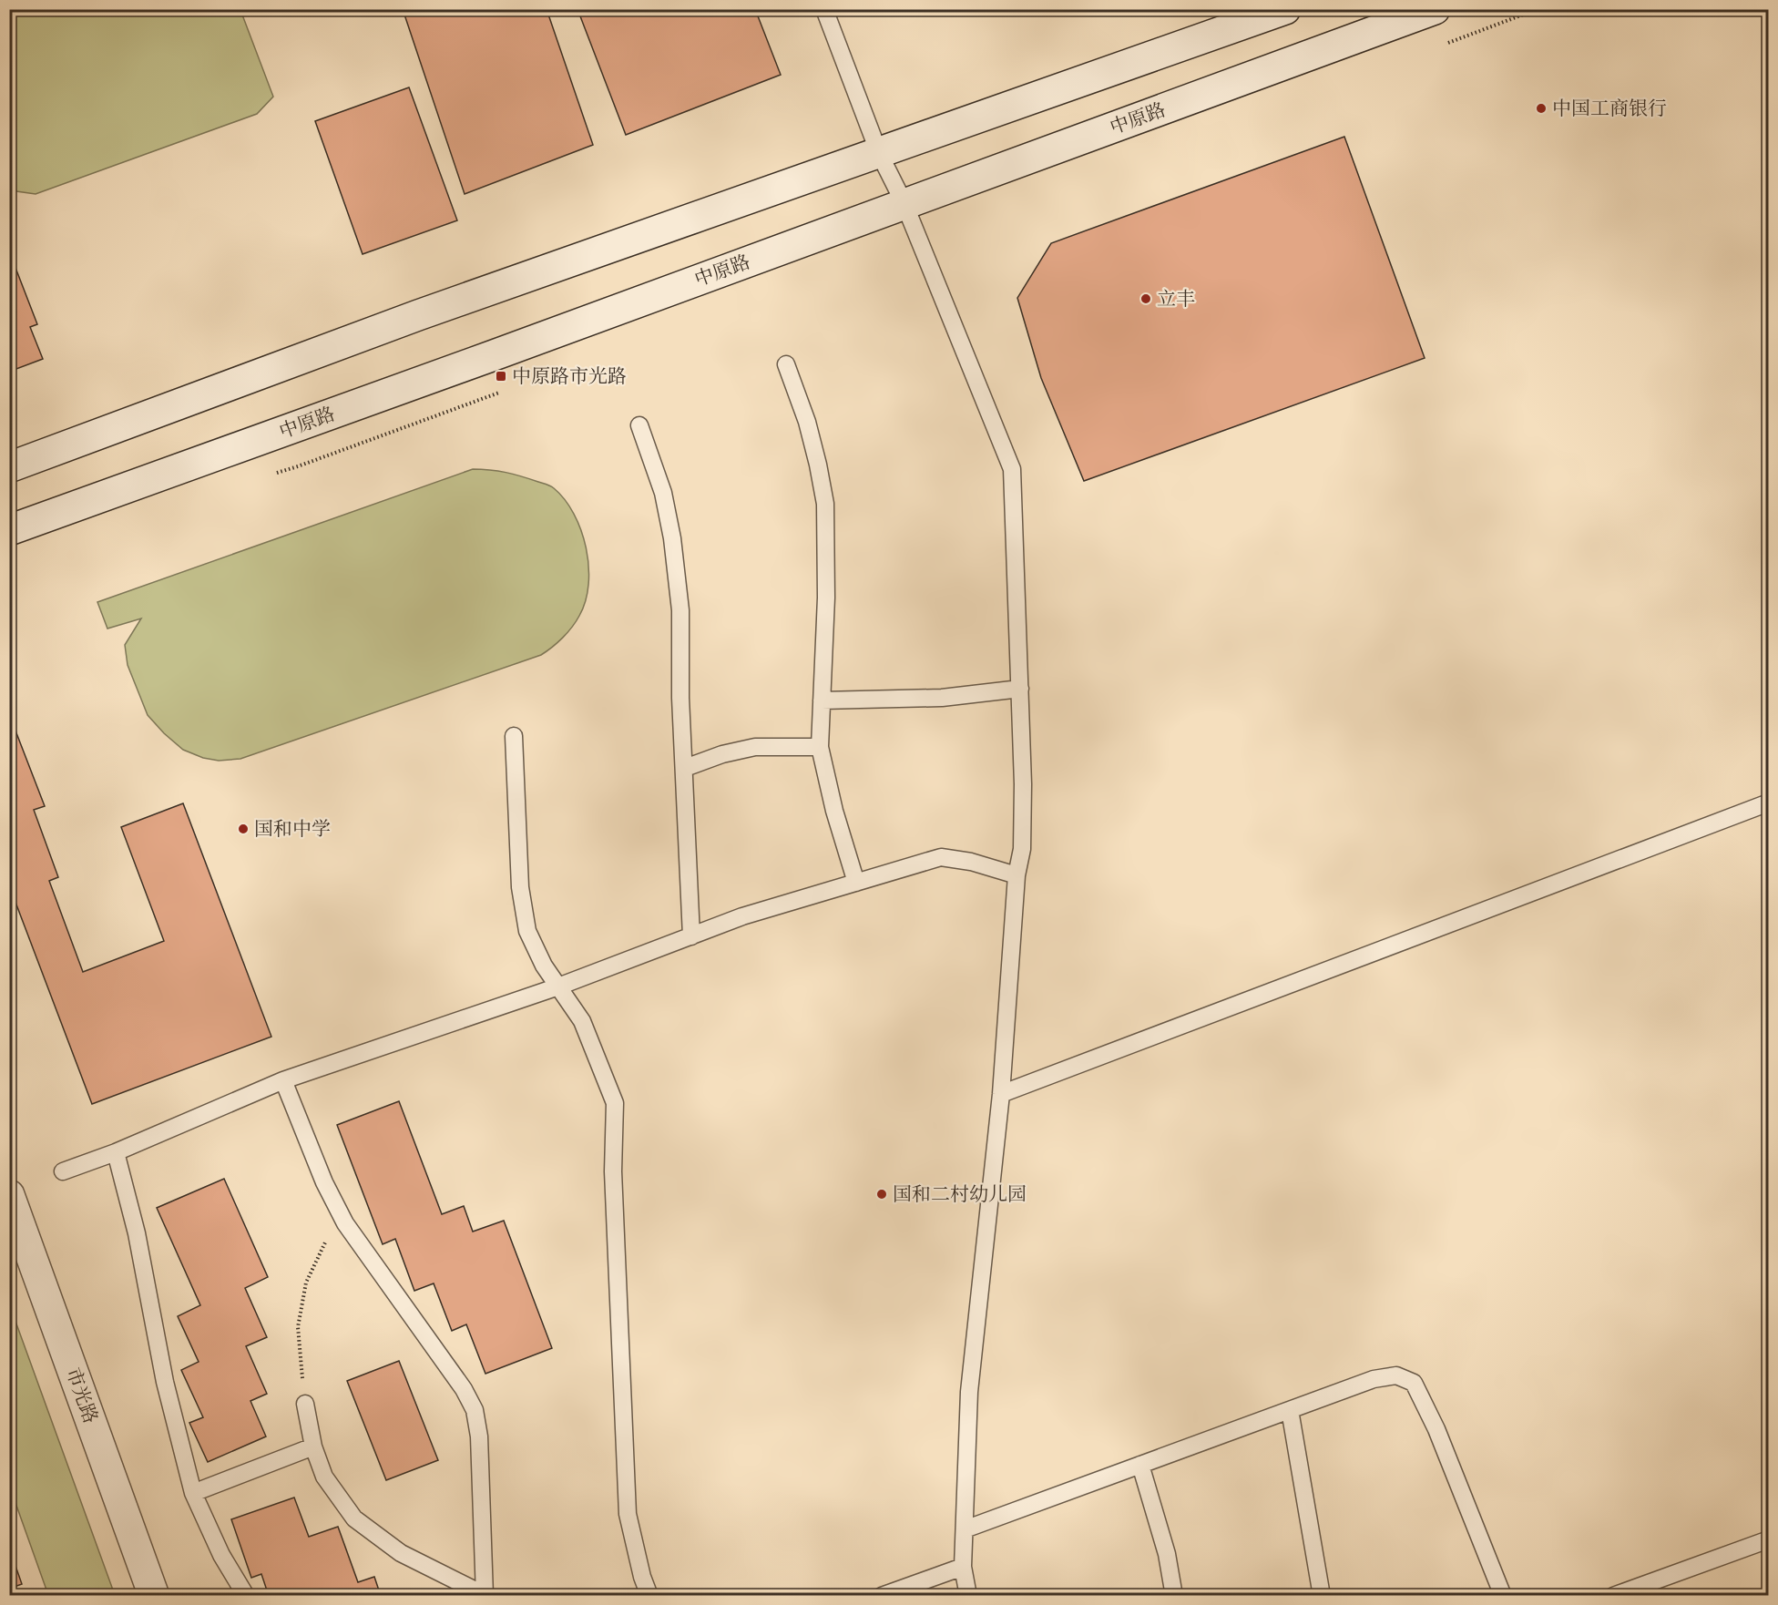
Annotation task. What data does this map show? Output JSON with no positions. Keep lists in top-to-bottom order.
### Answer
{
  "streets": {
    "main road": ["中原路", "市光路"]
  },
  "places": {
    "other": [
      "中国工商银行",
      "立丰",
      "国和中学",
      "国和二村幼儿园"
    ],
    "transit": ["中原路市光路"]
  }
}
